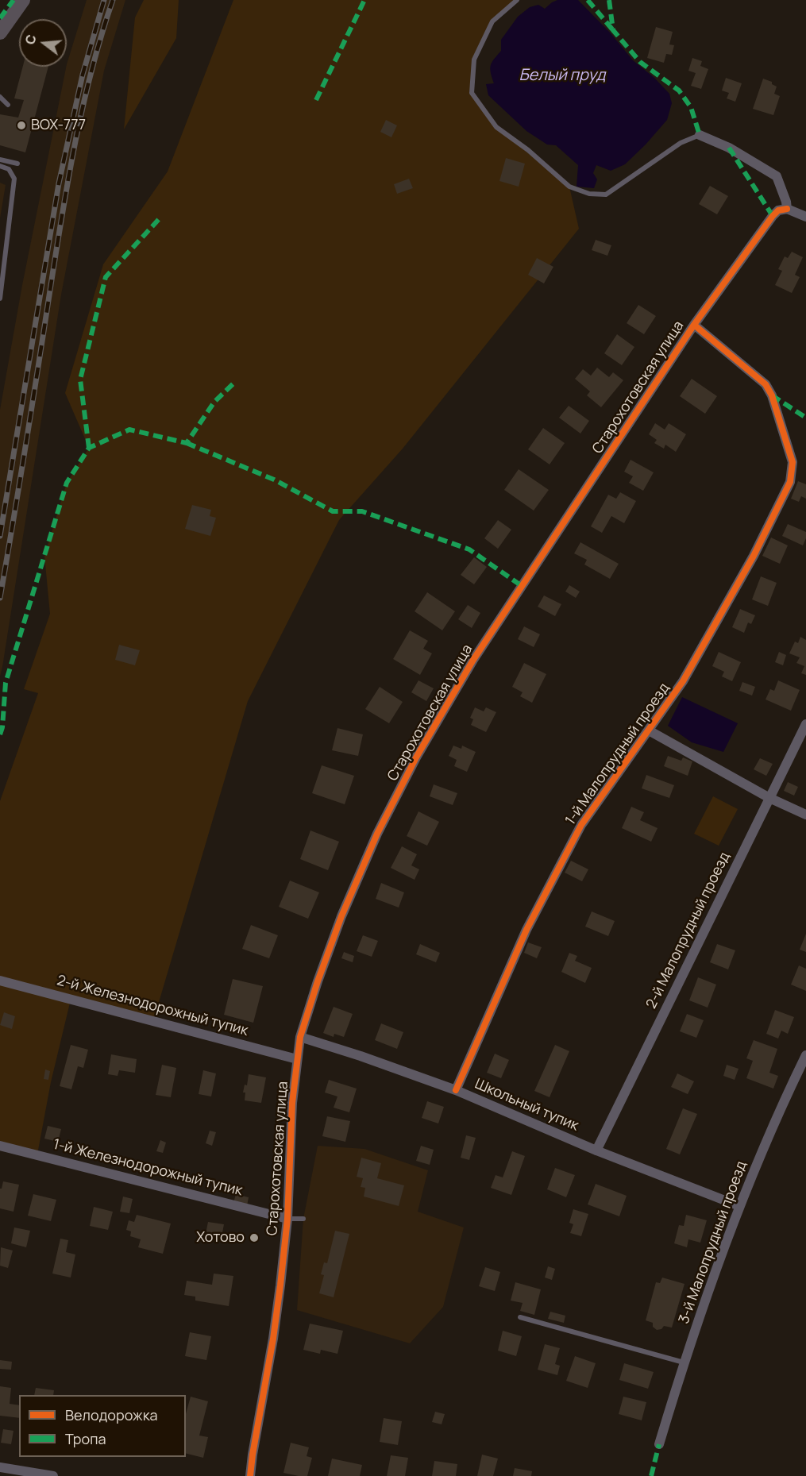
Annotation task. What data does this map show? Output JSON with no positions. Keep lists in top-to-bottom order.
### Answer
{
  "streets": {
    "street": [
      "Старохотовская улица",
      "1-й Малопрудный проезд",
      "2-й Малопрудный проезд",
      "2-й Железнодорожный тупик",
      "Школьный тупик",
      "1-й Железнодорожный тупик",
      "3-й Малопрудный проезд"
    ]
  },
  "crossings": [
    ["Старохотовская улица", "1-й Малопрудный проезд"],
    ["Старохотовская улица", "2-й Железнодорожный тупик"],
    ["Старохотовская улица", "Школьный тупик"],
    ["Старохотовская улица", "1-й Железнодорожный тупик"],
    ["1-й Малопрудный проезд", "Школьный тупик"],
    ["2-й Малопрудный проезд", "Школьный тупик"],
    ["Школьный тупик", "3-й Малопрудный проезд"]
  ],
  "water": ["Белый пруд"],
  "places": ["ВОХ-777", "Хотово"],
  "legend": ["Велодорожка", "Тропа"],
  "north": "left"
}
